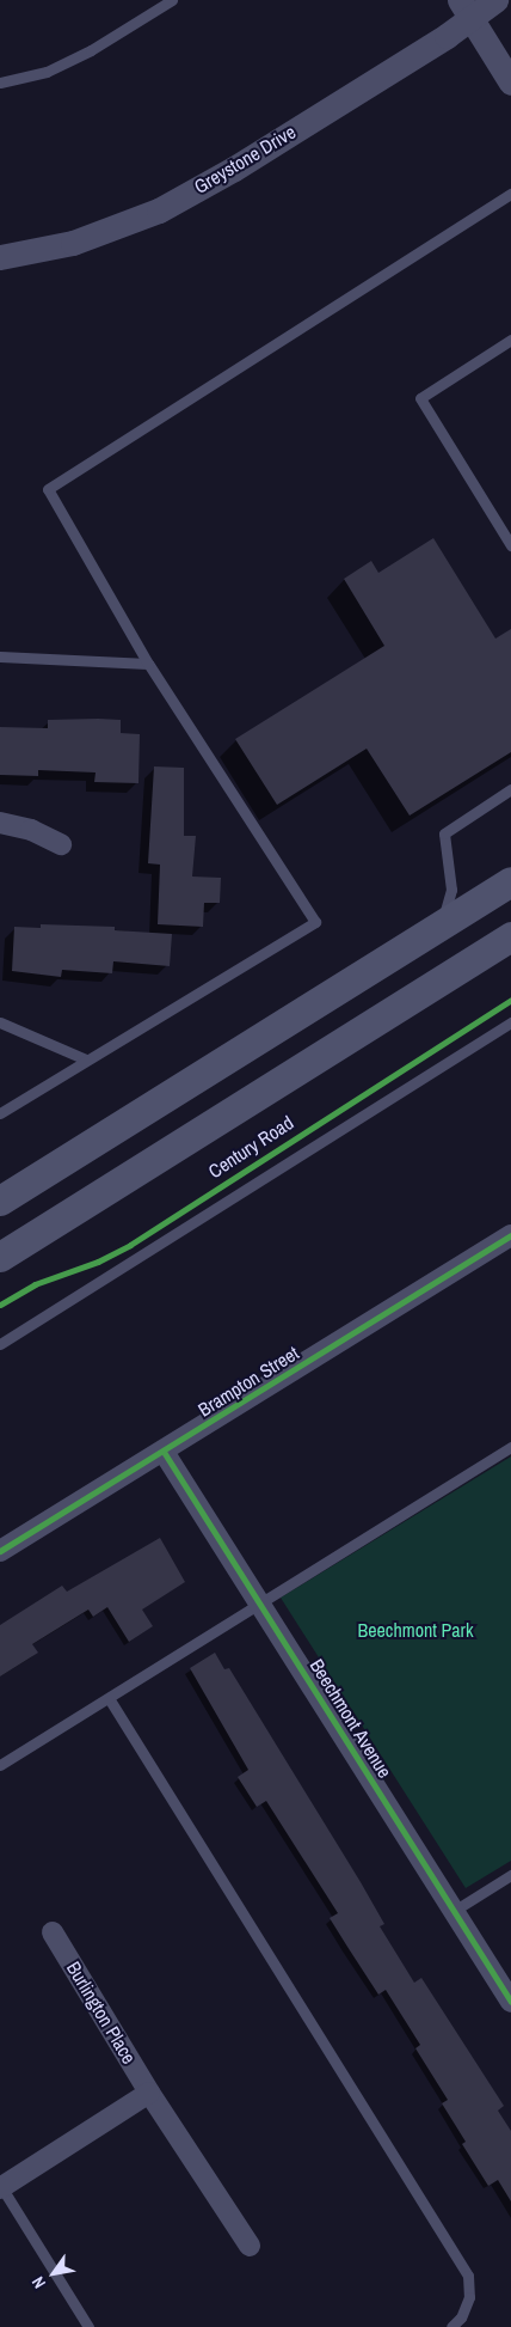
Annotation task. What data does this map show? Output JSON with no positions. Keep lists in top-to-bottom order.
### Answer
{
  "streets": {
    "main road": ["Century Road"],
    "street": [
      "Greystone Drive",
      "Brampton Street",
      "Beechmont Avenue",
      "Burlington Place"
    ]
  },
  "crossings": [
    ["Brampton Street", "Beechmont Avenue"]
  ],
  "parks": ["Beechmont Park"],
  "north": "bottom left"
}
